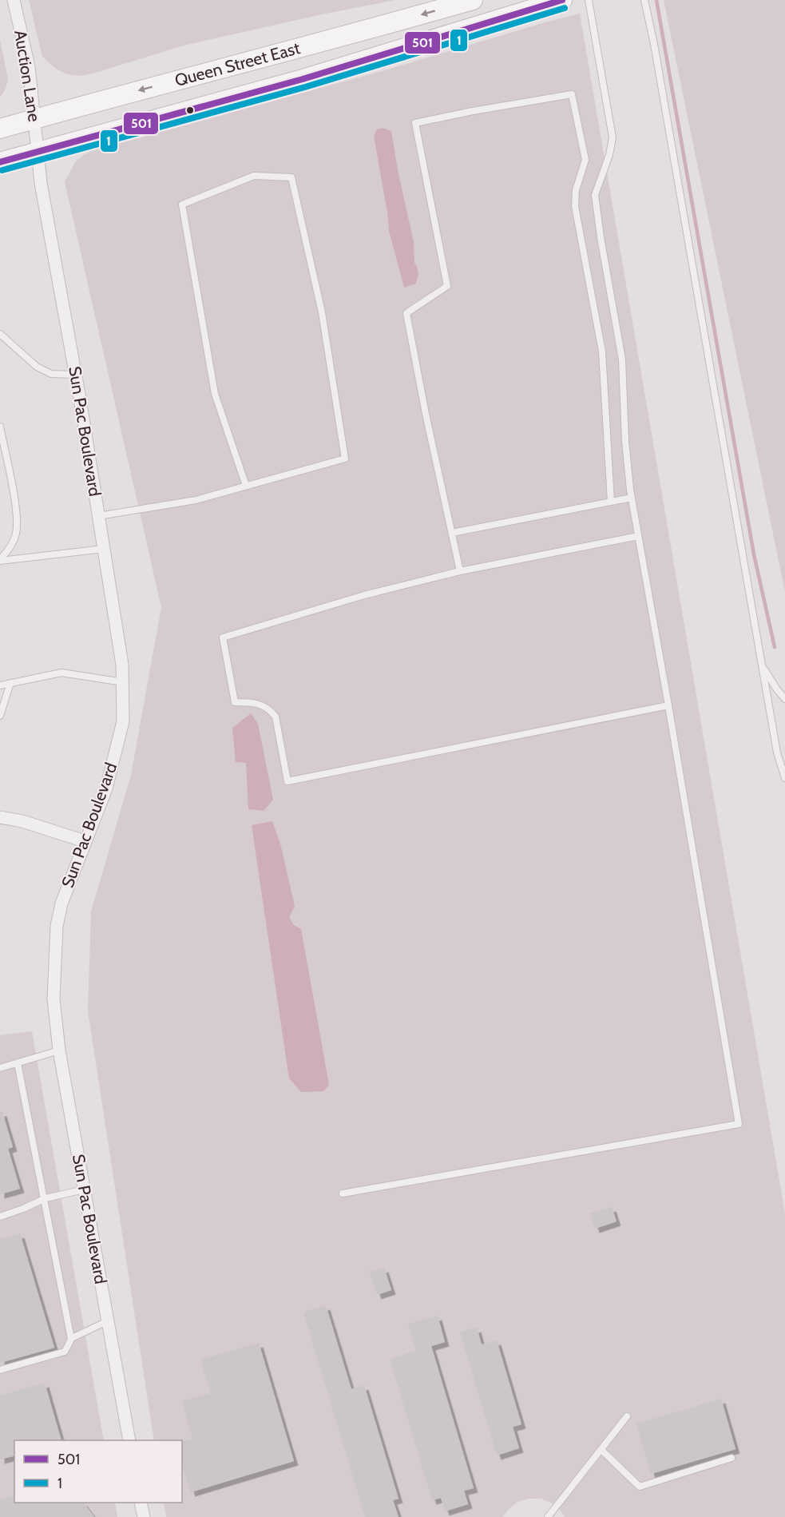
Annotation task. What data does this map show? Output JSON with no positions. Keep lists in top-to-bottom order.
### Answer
{
  "streets": {
    "main road": ["Queen Street East"],
    "street": ["Auction Lane", "Sun Pac Boulevard"]
  },
  "crossings": [
    ["Queen Street East", "Auction Lane"],
    ["Queen Street East", "Sun Pac Boulevard"],
    ["Auction Lane", "Sun Pac Boulevard"]
  ],
  "lines": ["transit line 501", "transit line 1"],
  "legend": ["501", "1"]
}
